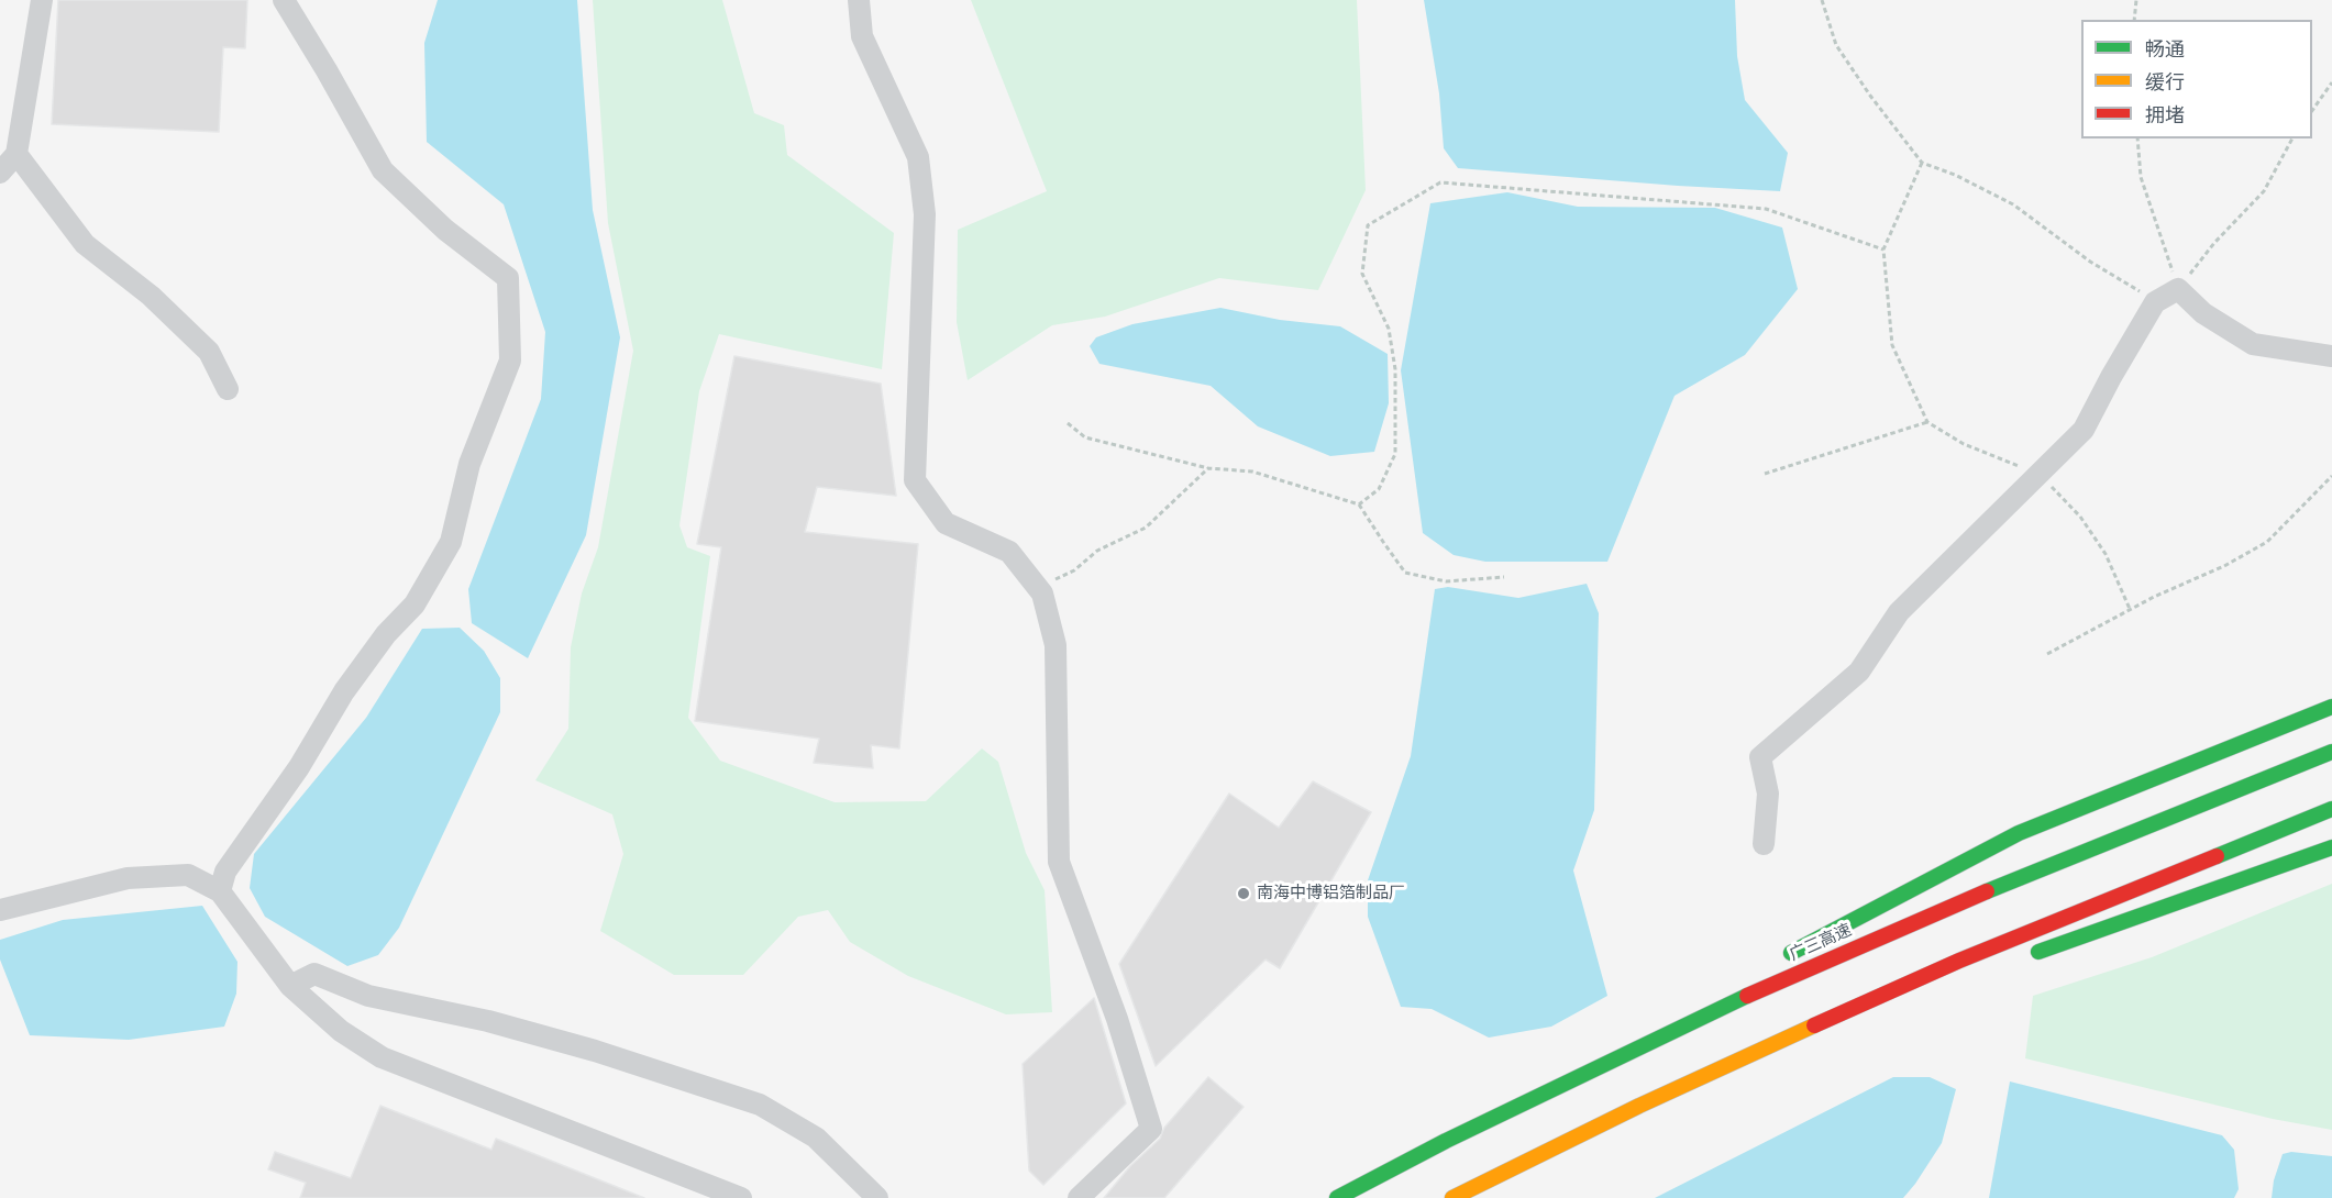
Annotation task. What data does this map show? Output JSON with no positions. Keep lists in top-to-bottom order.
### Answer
{
  "streets": {
    "highway": ["广三高速"]
  },
  "places": ["南海中博铝箔制品厂"],
  "legend": ["畅通", "缓行", "拥堵"]
}
